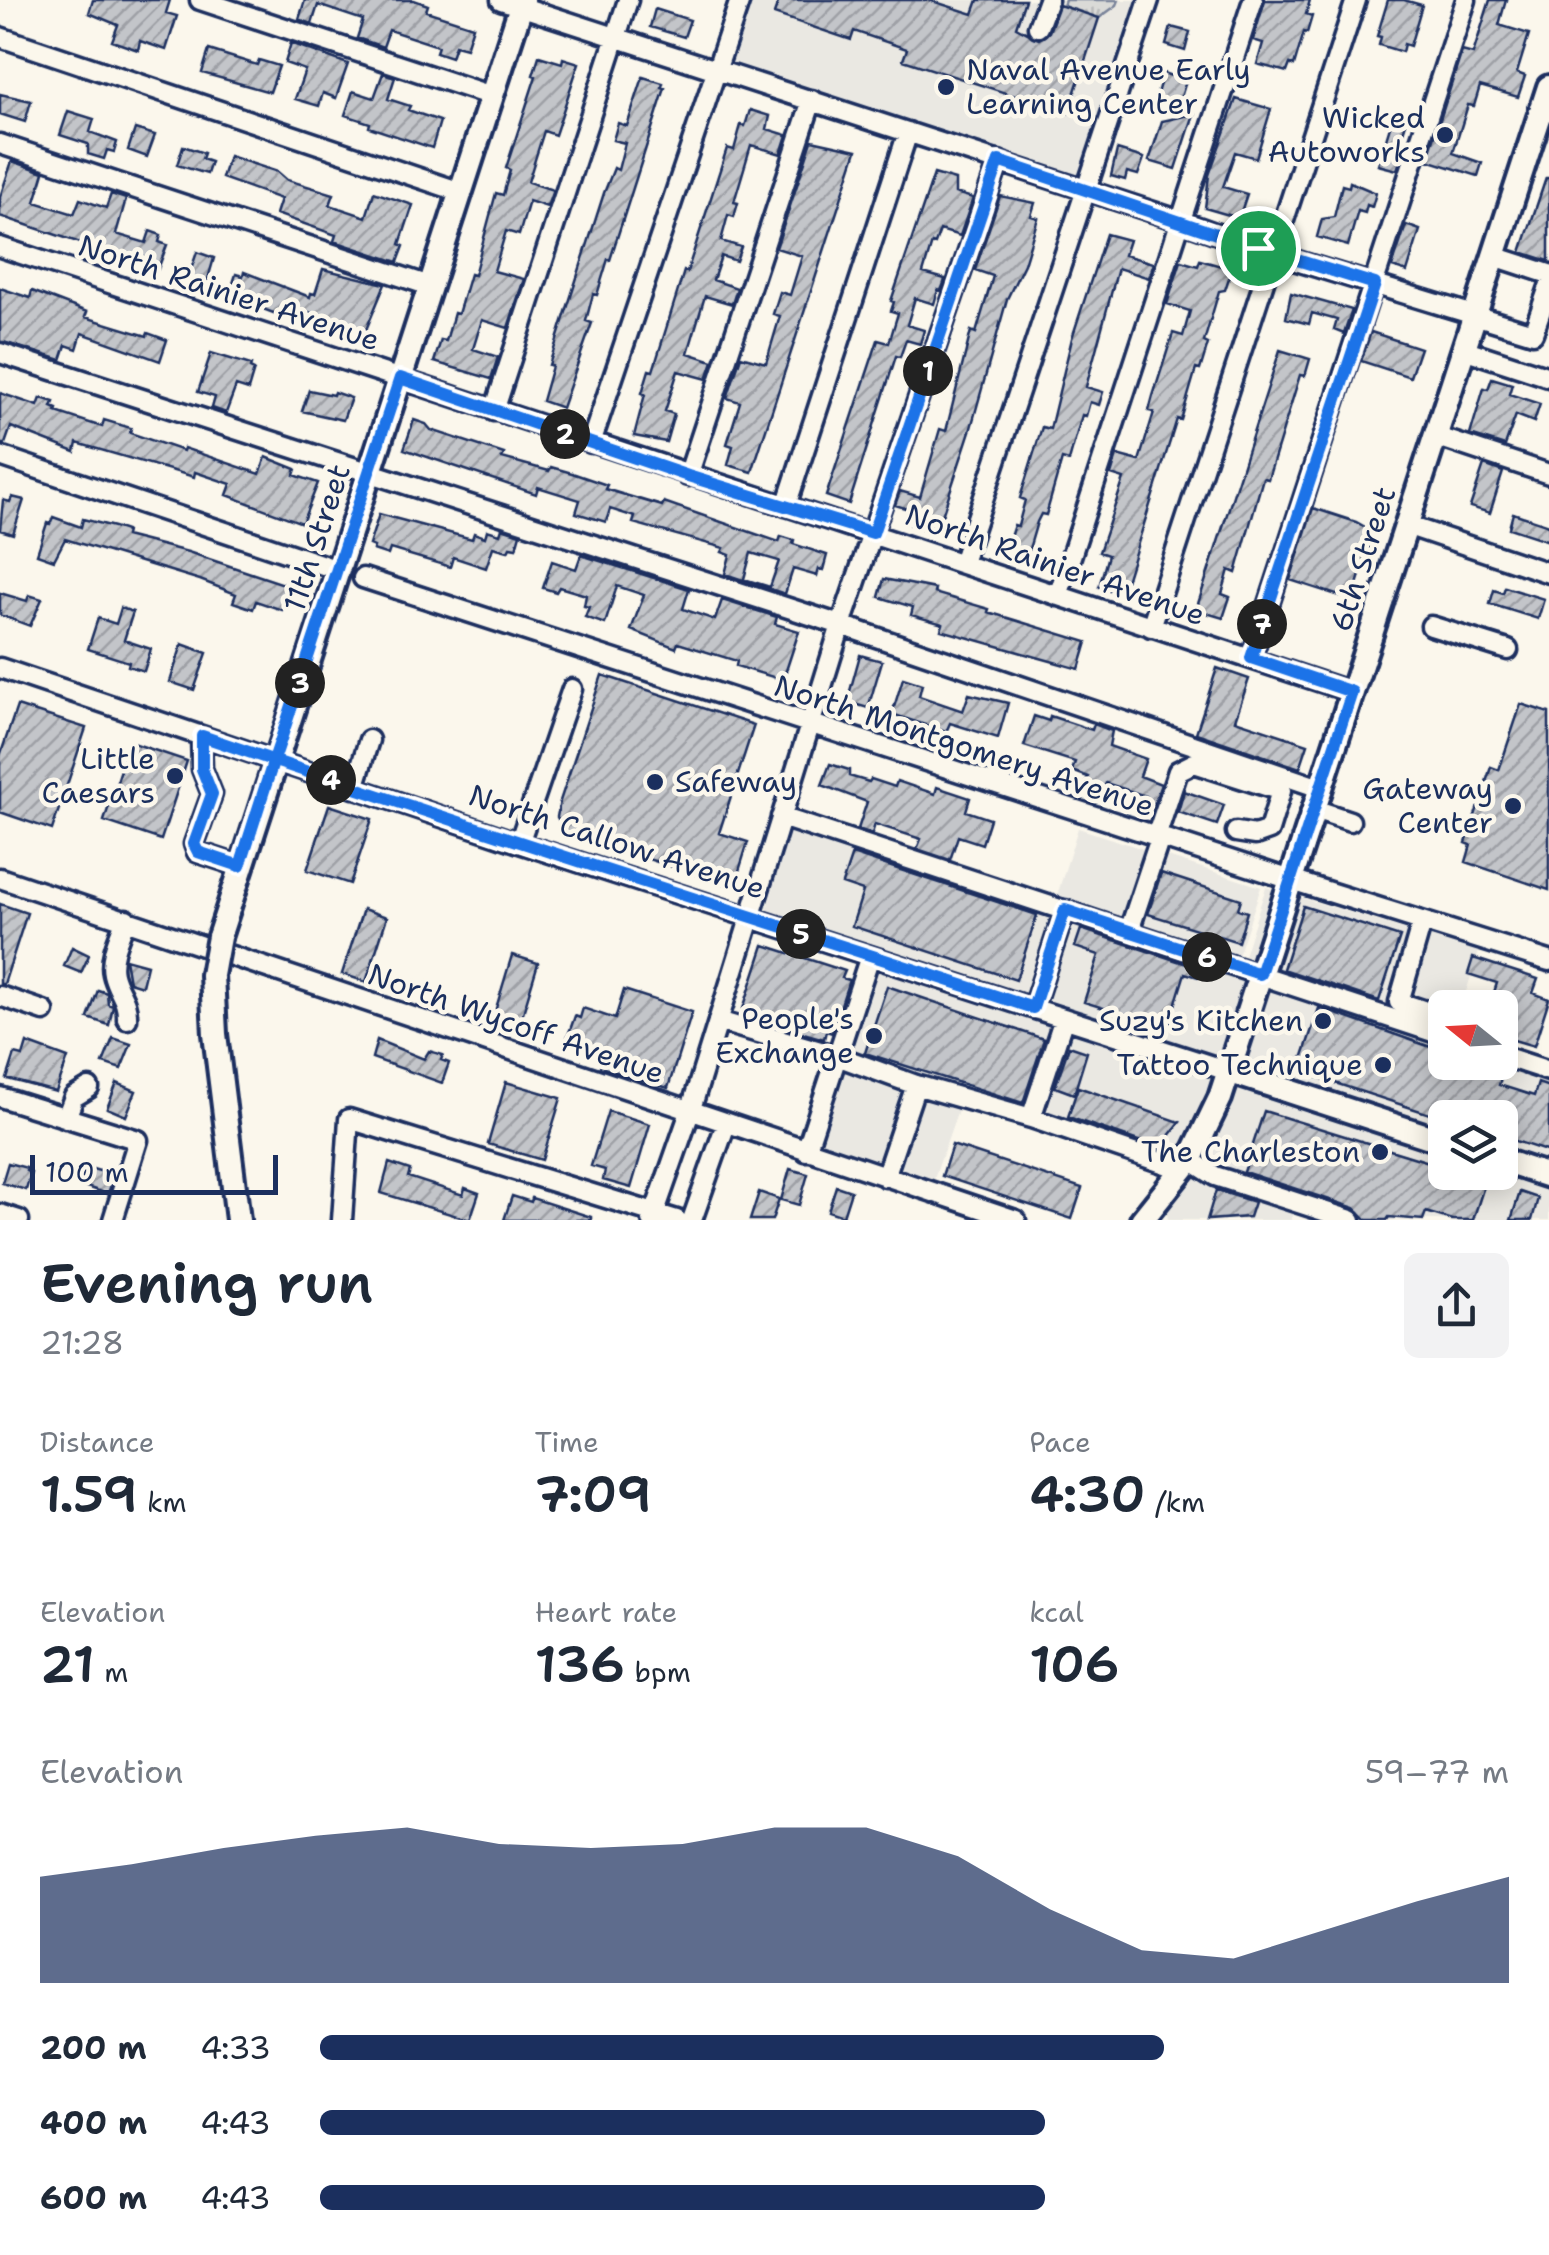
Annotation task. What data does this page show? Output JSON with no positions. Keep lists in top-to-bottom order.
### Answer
{
  "streets": {
    "main road": ["11th Street", "6th Street", "North Callow Avenue"],
    "street": ["North Rainier Avenue", "North Montgomery Avenue", "North Wycoff Avenue"]
  },
  "crossings": [
    ["North Rainier Avenue", "11th Street"],
    ["North Rainier Avenue", "6th Street"],
    ["11th Street", "North Callow Avenue"],
    ["6th Street", "North Montgomery Avenue"],
    ["6th Street", "North Callow Avenue"]
  ],
  "places": [
    "Naval Avenue Early Learning Center",
    "Wicked Autoworks",
    "Little Caesars",
    "Safeway",
    "Gateway Center",
    "Suzy's Kitchen",
    "People's Exchange",
    "Tattoo Technique",
    "The Charleston"
  ],
  "scale_bar": "100 m",
  "north": "left",
  "page": {
    "pins": [
      "1",
      "2",
      "7",
      "3",
      "4",
      "5",
      "6"
    ],
    "scale": "100 m",
    "heading": ["Evening run", "21:28"],
    "stats": [
      ["Distance", "1.59 km"],
      ["Time", "7:09"],
      ["Pace", "4:30 /km"],
      ["Elevation", "21 m"],
      ["Heart rate", "136 bpm"],
      ["kcal", "106"]
    ],
    "chart": ["Elevation", "59–77 m"],
    "list": [
      {
        "name": "200 m",
        "note": "4:33"
      },
      {
        "name": "400 m",
        "note": "4:43"
      },
      {
        "name": "600 m",
        "note": "4:43"
      }
    ]
  }
}
